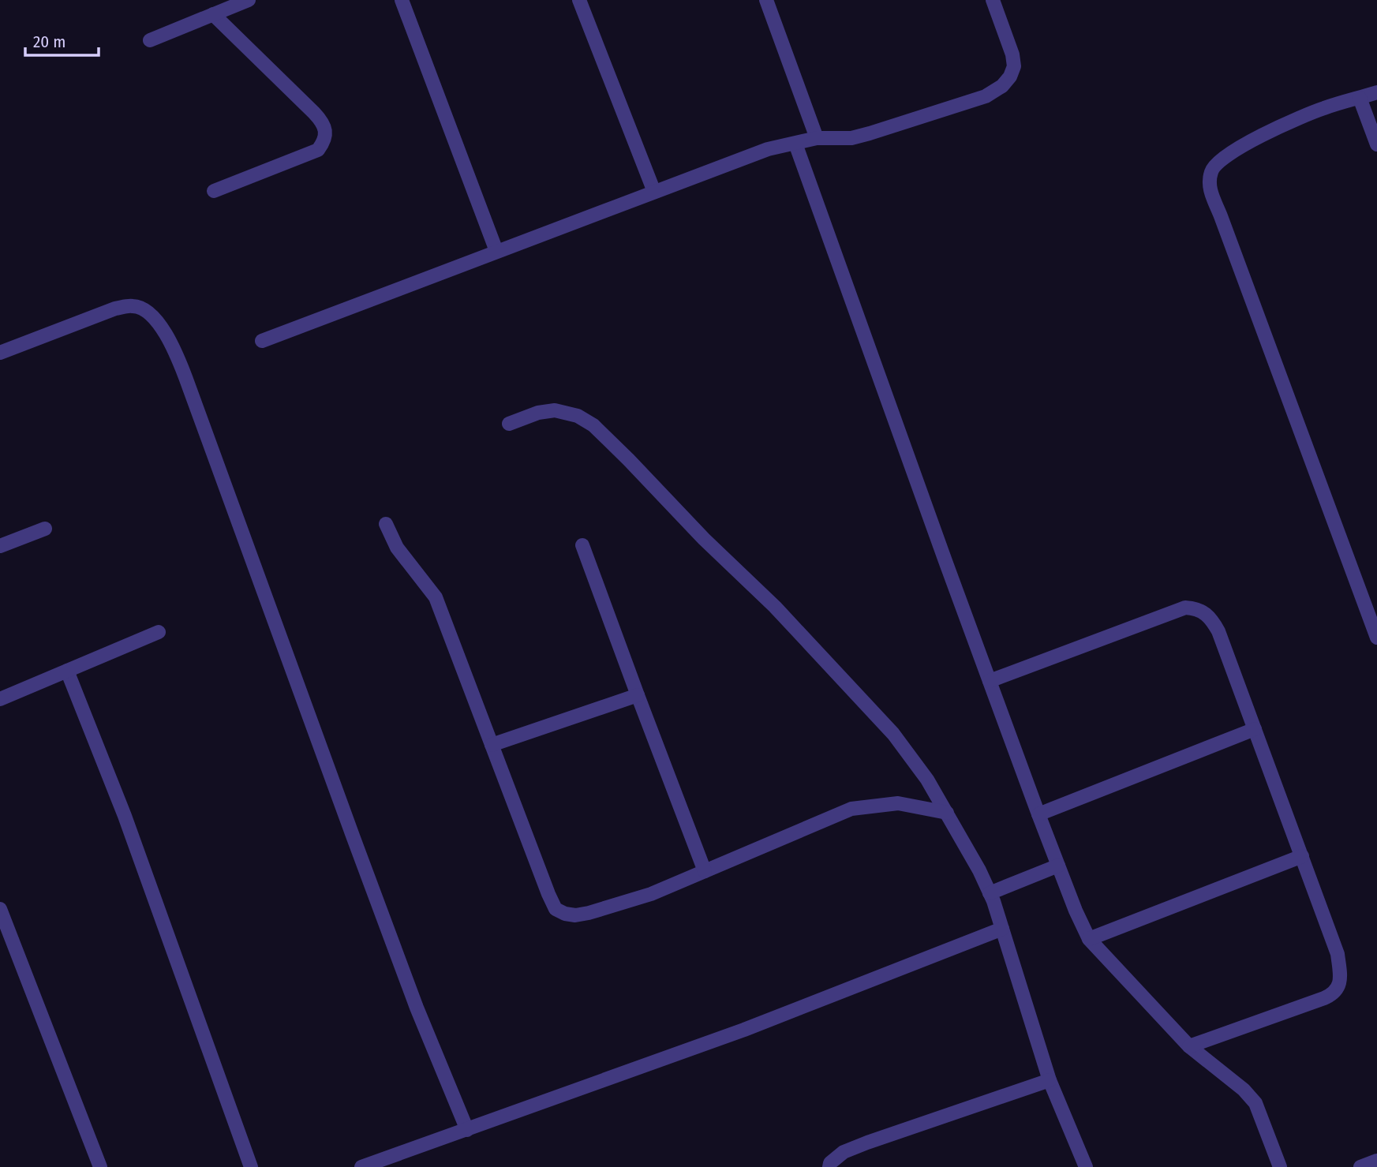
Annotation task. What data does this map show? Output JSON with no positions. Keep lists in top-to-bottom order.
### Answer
{
  "scale_bar": "20 m"
}
